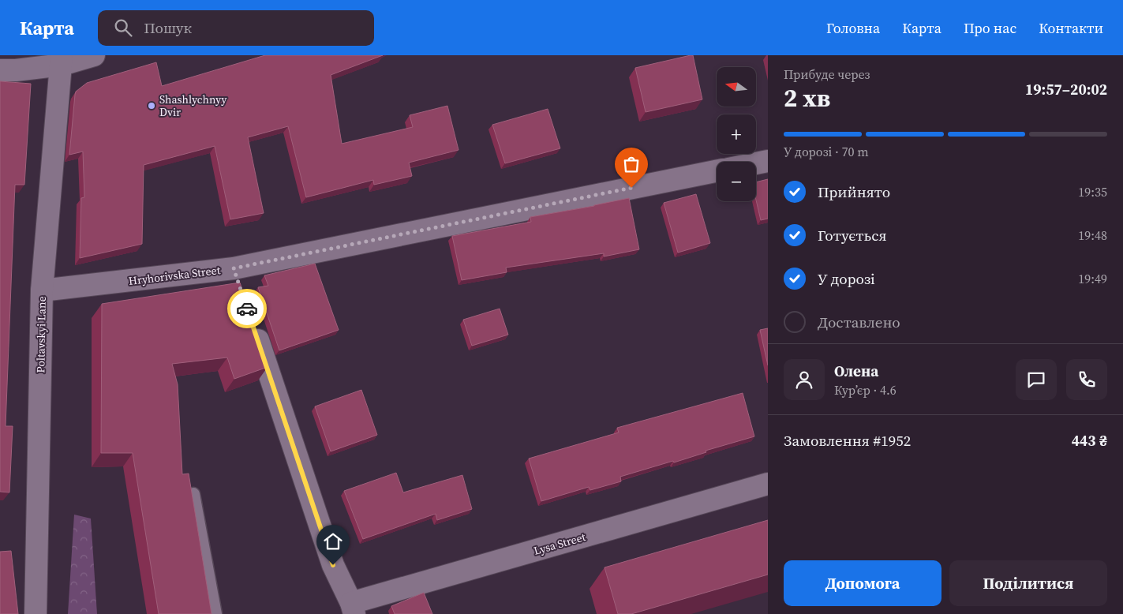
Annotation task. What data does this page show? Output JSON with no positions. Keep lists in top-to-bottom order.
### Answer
{
  "streets": {
    "street": ["Hryhorivska Street", "Poltavskyi Lane", "Lysa Street"]
  },
  "crossings": [
    ["Hryhorivska Street", "Poltavskyi Lane"]
  ],
  "places": ["Shashlychnyy Dvir"],
  "north": "left",
  "page": {
    "header": "Карта",
    "search": "Пошук",
    "nav": [
      "Головна",
      "Карта",
      "Про нас",
      "Контакти"
    ],
    "heading": ["2 хв", "Прибуде через", "19:57–20:02"],
    "panel": [
      "Олена",
      "Кур’єр · 4.6",
      "Замовлення #1952",
      "443 ₴"
    ],
    "map_buttons": ["+", "−"],
    "bar": "У дорозі · 70 m",
    "list": [
      ["Прийнято", "19:35"],
      ["Готується", "19:48"],
      ["У дорозі", "19:49"],
      "Доставлено"
    ],
    "buttons": ["Допомога", "Поділитися"]
  }
}
